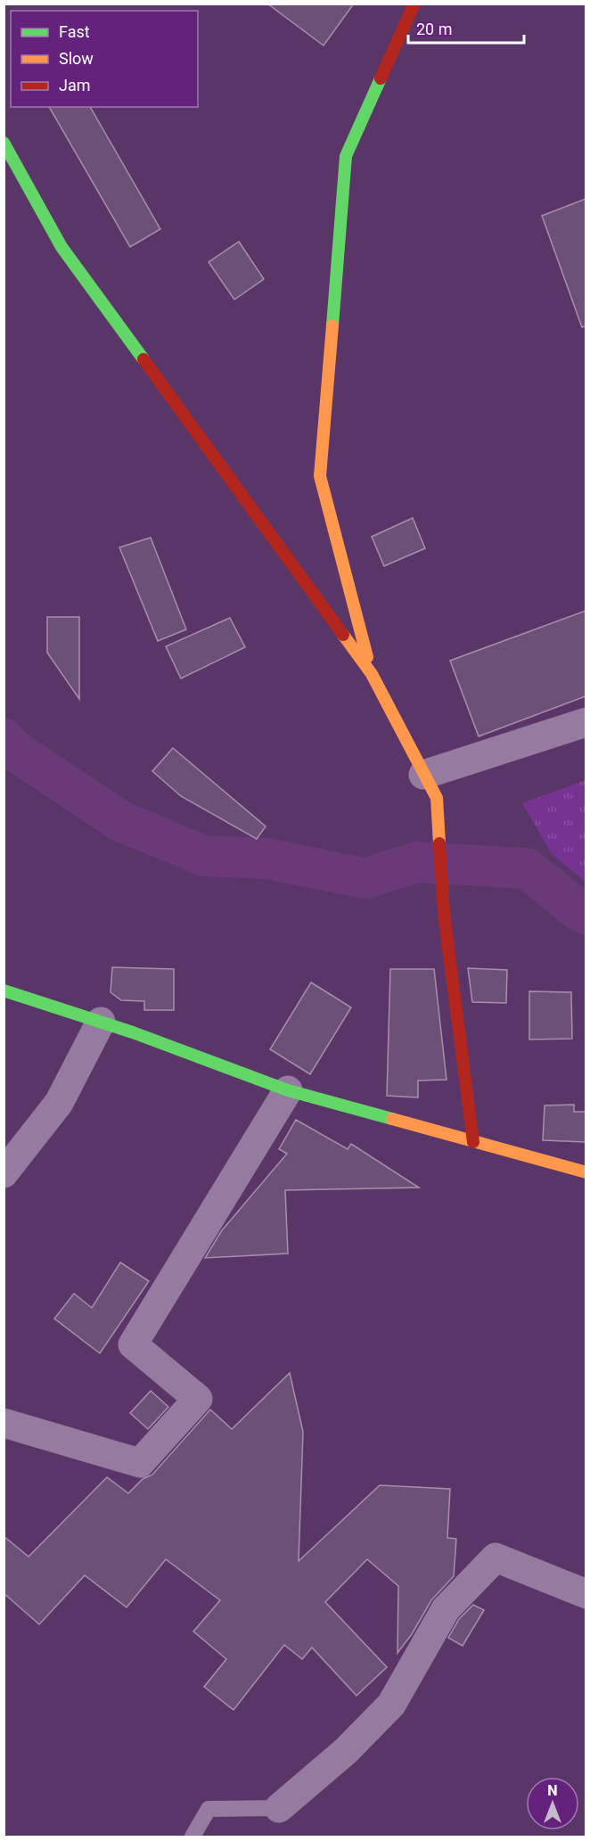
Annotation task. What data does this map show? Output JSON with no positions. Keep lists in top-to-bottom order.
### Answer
{
  "legend": ["Fast", "Slow", "Jam"],
  "scale_bar": "20 m",
  "north": "top"
}
